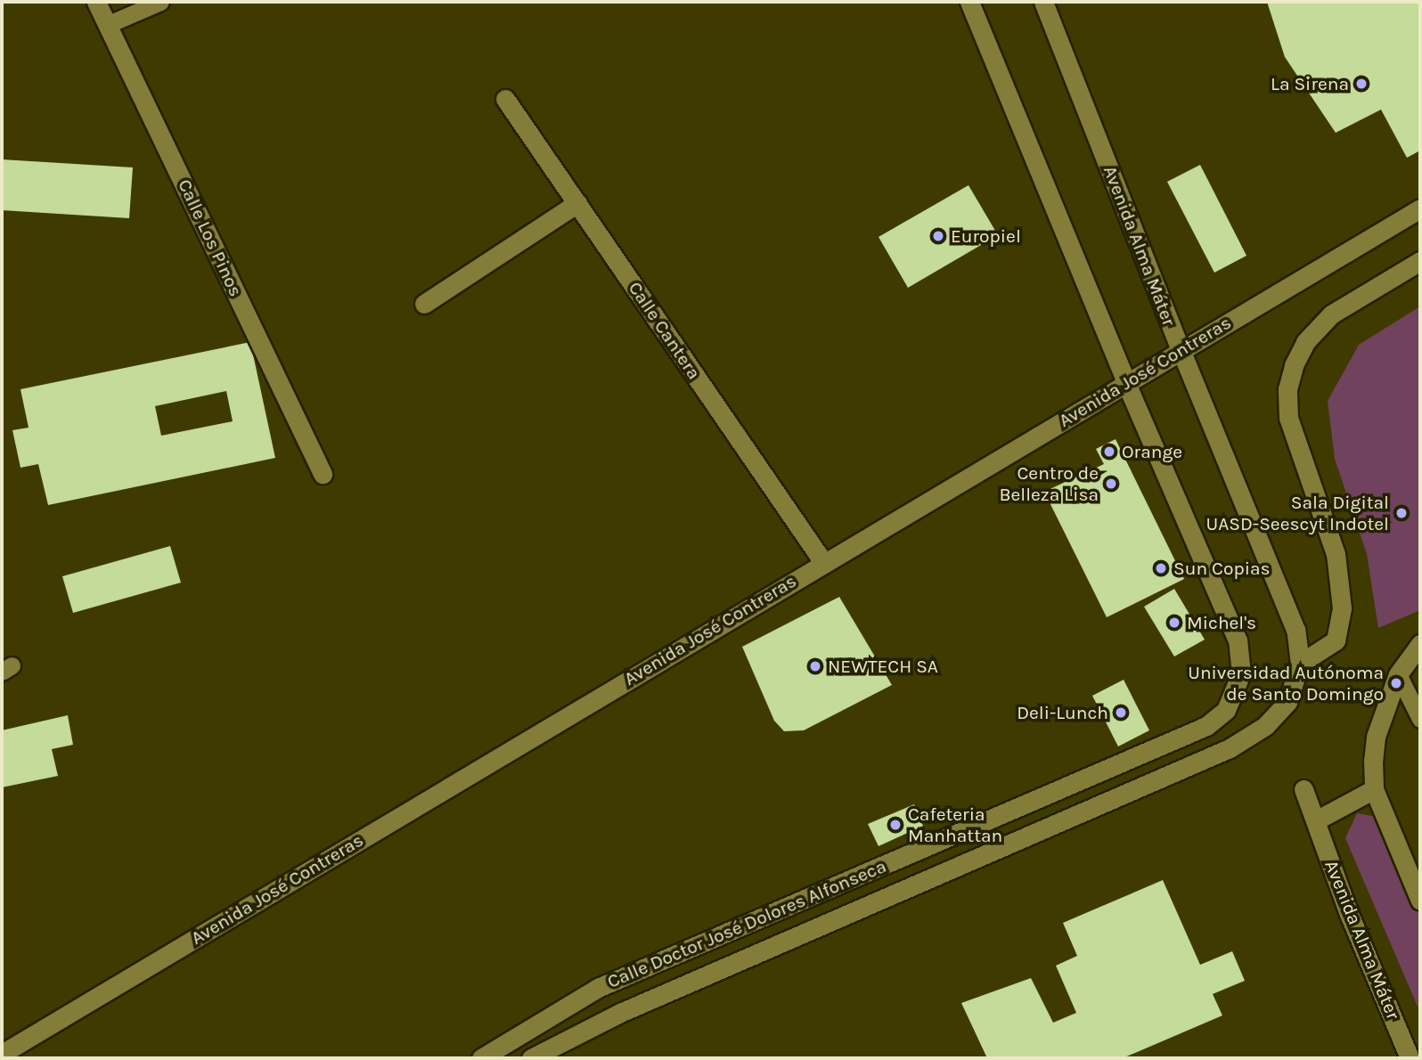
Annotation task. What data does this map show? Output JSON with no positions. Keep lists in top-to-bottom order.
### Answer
{
  "streets": {
    "street": [
      "Calle Los Pinos",
      "Avenida Alma Máter",
      "Calle Cantera",
      "Avenida José Contreras",
      "Calle Doctor José Dolores Alfonseca"
    ]
  },
  "crossings": [
    ["Avenida Alma Máter", "Avenida José Contreras"],
    ["Avenida Alma Máter", "Calle Doctor José Dolores Alfonseca"],
    ["Calle Cantera", "Avenida José Contreras"],
    ["Avenida José Contreras", "Calle Doctor José Dolores Alfonseca"]
  ],
  "places": [
    "La Sirena",
    "Europiel",
    "Orange",
    "Centro de Belleza Lisa",
    "Sala Digital UASD-Seescyt Indotel",
    "Sun Copias",
    "Michel's",
    "NEWTECH SA",
    "Universidad Autónoma de Santo Domingo",
    "Deli-Lunch",
    "Cafeteria Manhattan"
  ]
}
